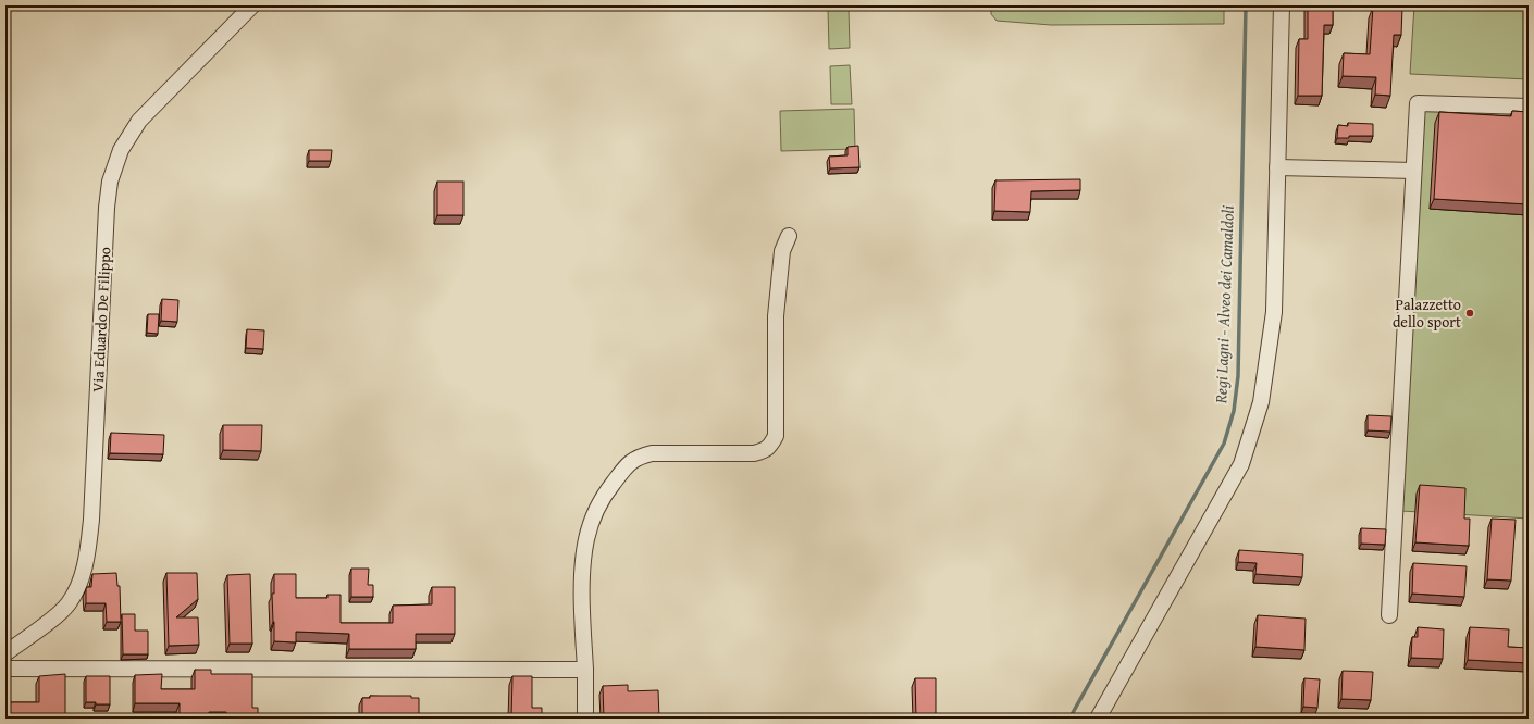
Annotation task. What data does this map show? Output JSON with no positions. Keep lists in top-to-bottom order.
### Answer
{
  "streets": {
    "street": ["Via Eduardo De Filippo"]
  },
  "water": ["Regi Lagni - Alveo dei Camaldoli"],
  "places": ["Palazzetto dello sport"]
}
